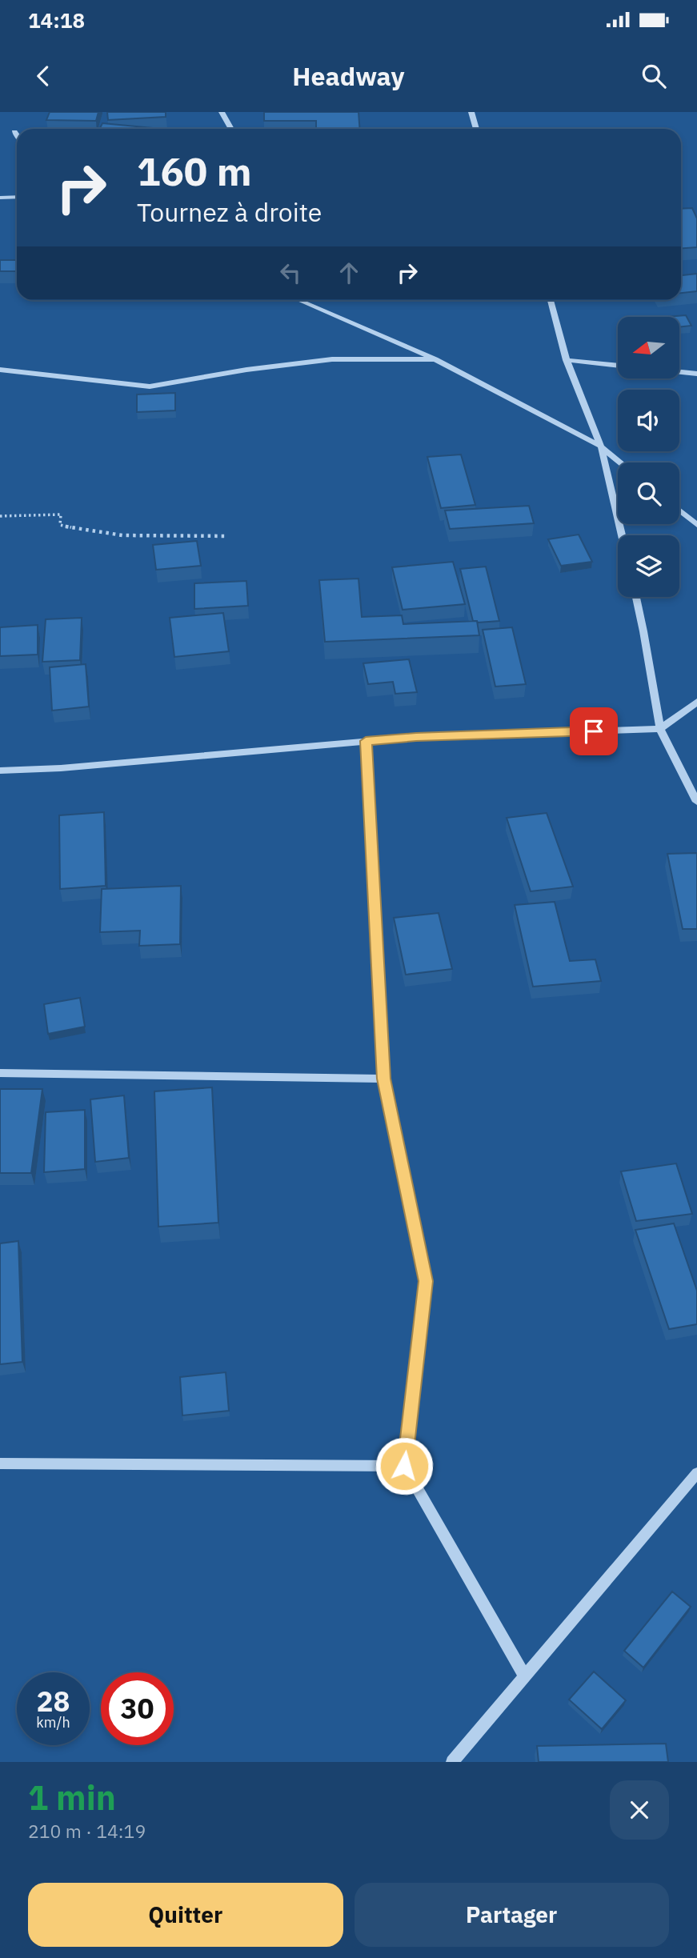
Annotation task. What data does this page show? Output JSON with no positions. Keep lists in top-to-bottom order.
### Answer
{
  "north": "left",
  "page": {
    "status": "14:18",
    "header": "Headway",
    "turn": ["160 m", "Tournez à droite"],
    "speed": "28 km/h",
    "limit": "30",
    "heading": ["1 min", "210 m · 14:19"],
    "buttons": ["Quitter", "Partager"]
  }
}
